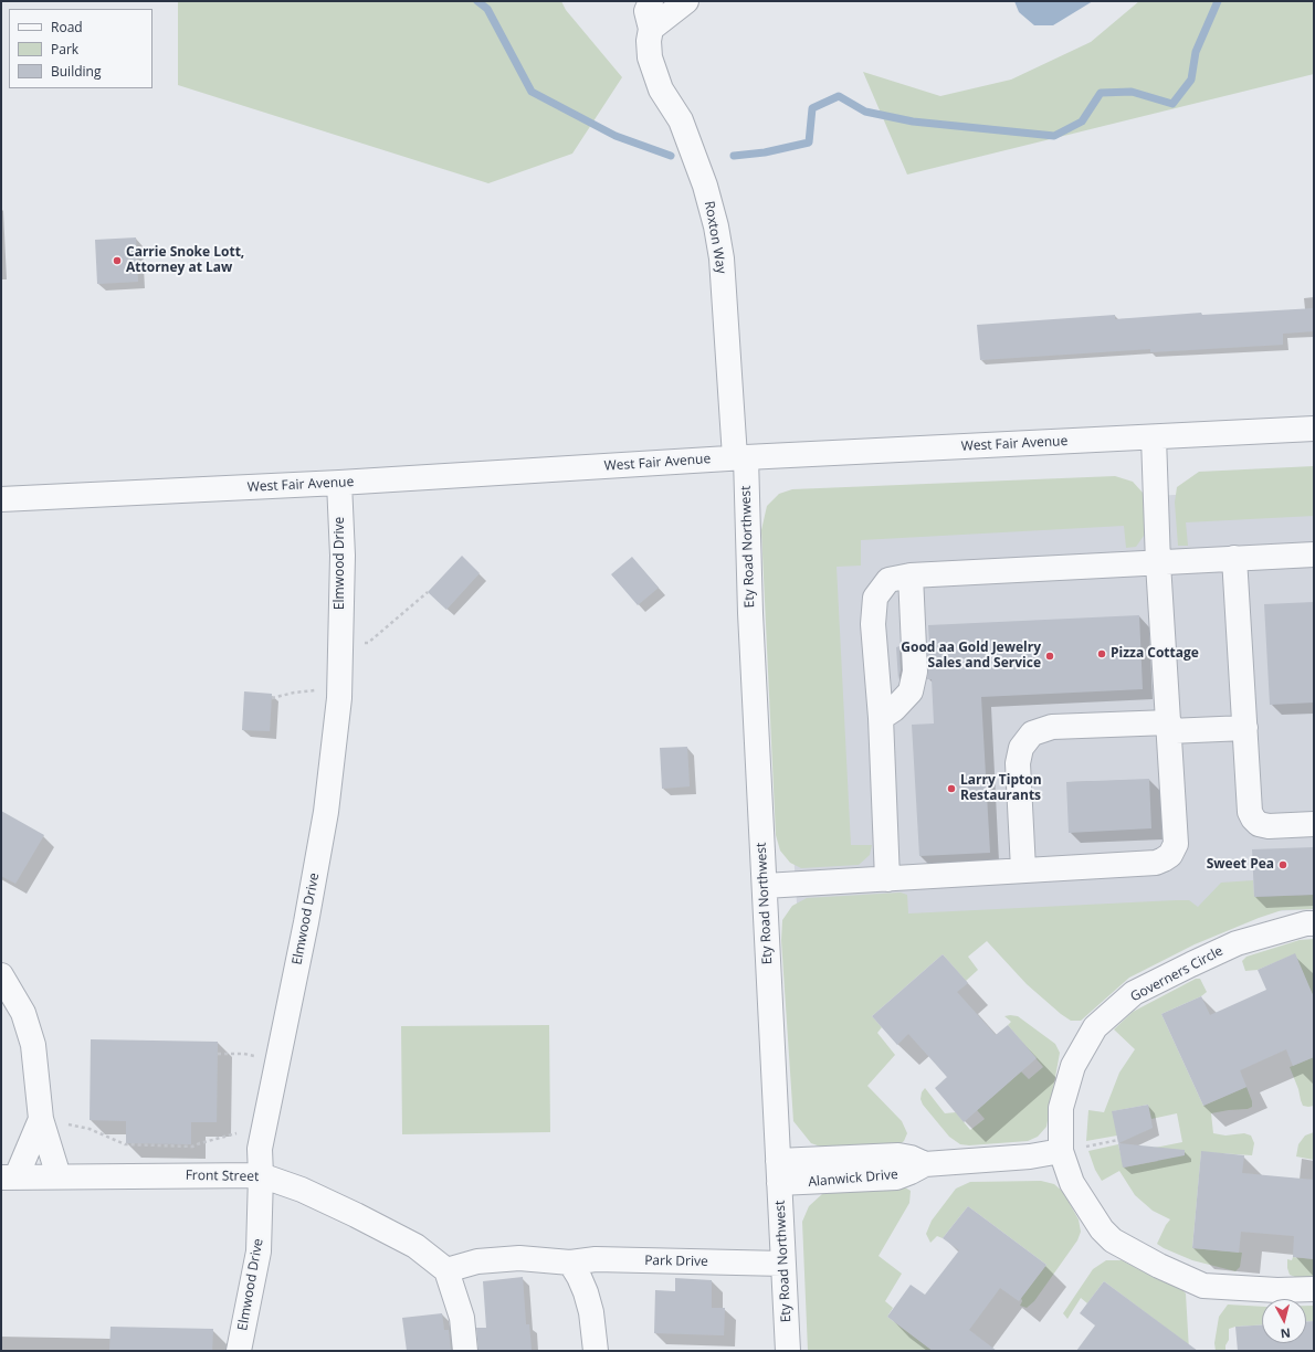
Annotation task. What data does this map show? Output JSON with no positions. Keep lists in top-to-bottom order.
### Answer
{
  "streets": {
    "street": [
      "Roxton Way",
      "West Fair Avenue",
      "Ety Road Northwest",
      "Elmwood Drive",
      "Governers Circle",
      "Front Street",
      "Alanwick Drive",
      "Park Drive"
    ]
  },
  "crossings": [
    ["Roxton Way", "West Fair Avenue"],
    ["Roxton Way", "Ety Road Northwest"],
    ["West Fair Avenue", "Ety Road Northwest"],
    ["West Fair Avenue", "Elmwood Drive"],
    ["Ety Road Northwest", "Alanwick Drive"],
    ["Ety Road Northwest", "Park Drive"],
    ["Elmwood Drive", "Front Street"],
    ["Governers Circle", "Alanwick Drive"],
    ["Front Street", "Park Drive"]
  ],
  "places": [
    "Carrie Snoke Lott, Attorney at Law",
    "Pizza Cottage",
    "Good aa Gold Jewelry Sales and Service",
    "Larry Tipton Restaurants",
    "Sweet Pea"
  ],
  "legend": ["Road", "Park", "Building"],
  "north": "bottom"
}
